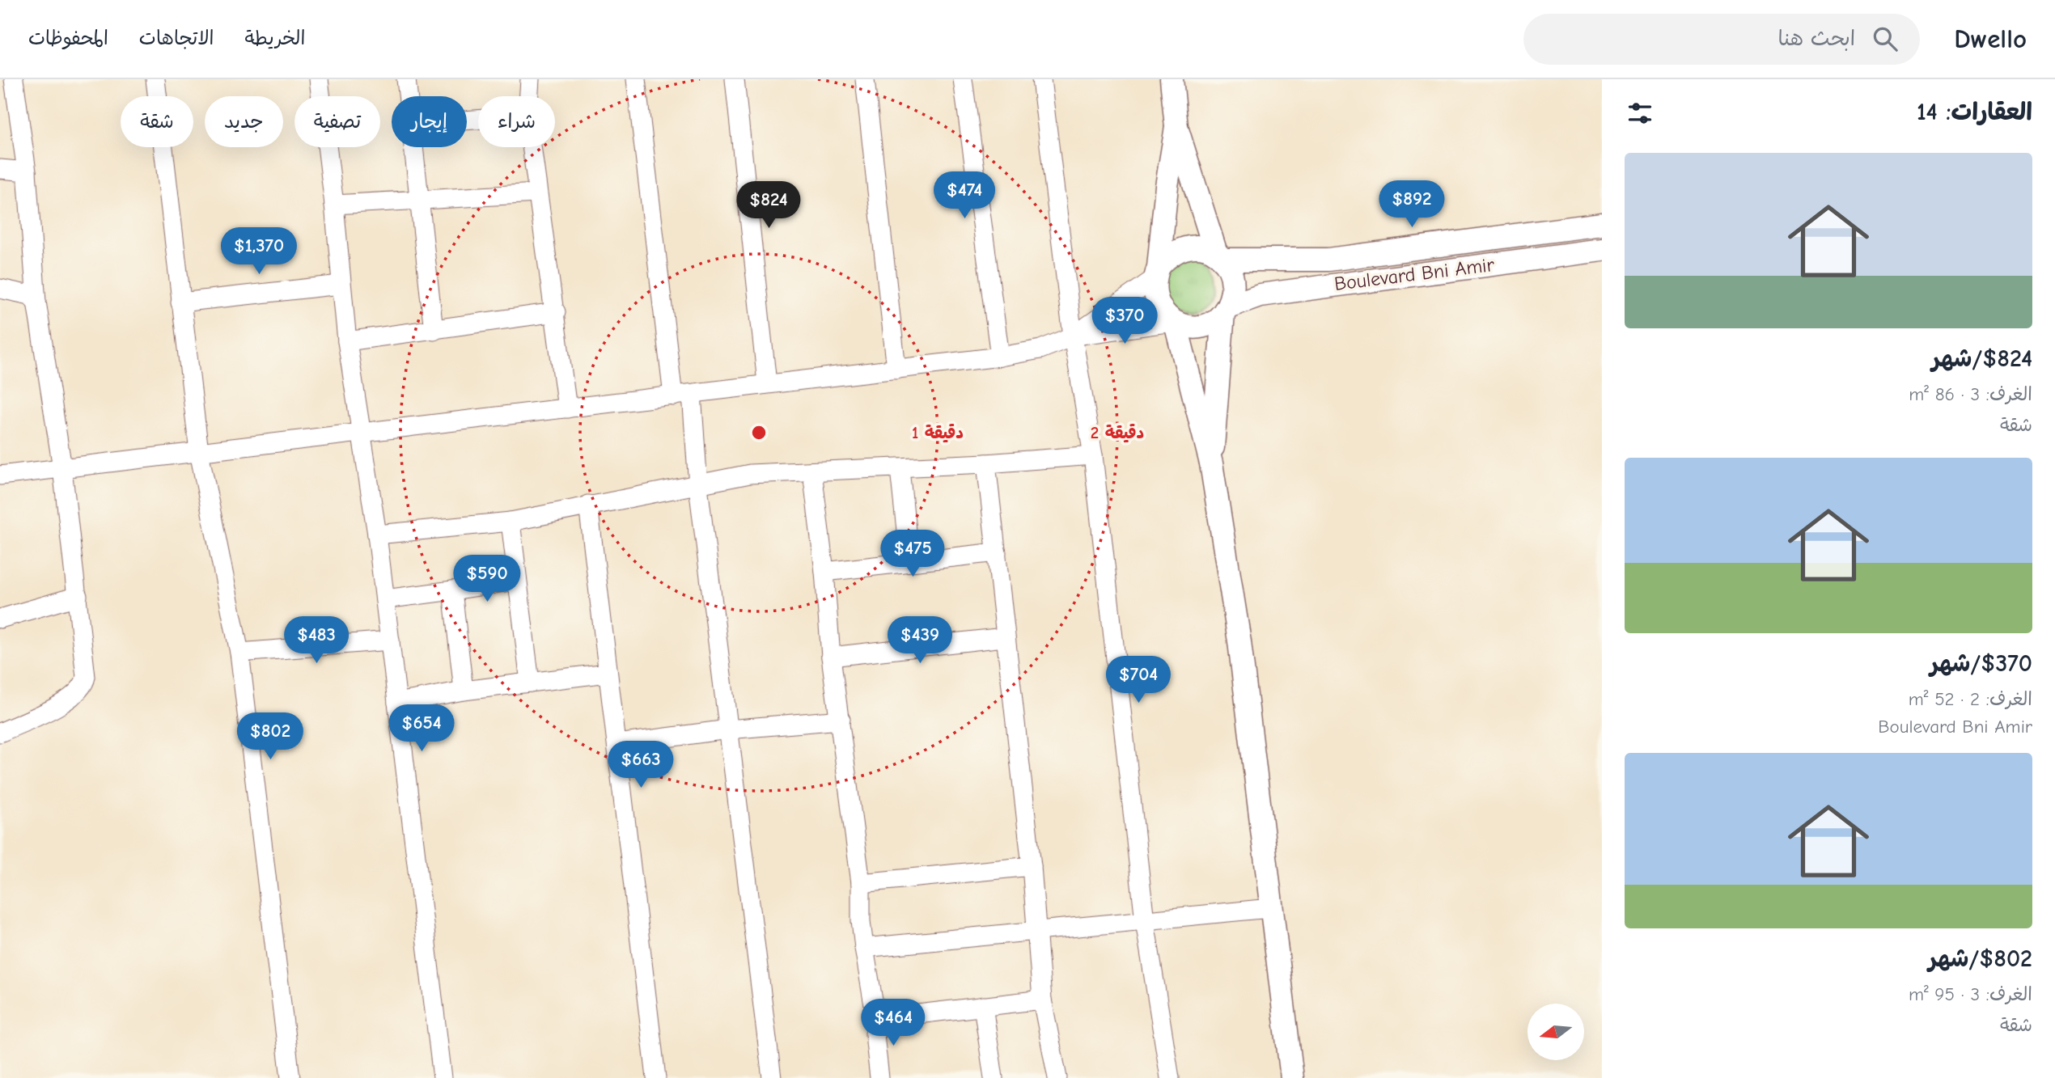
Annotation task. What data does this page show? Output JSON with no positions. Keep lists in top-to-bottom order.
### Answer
{
  "streets": {
    "main road": ["Boulevard Bni Amir"]
  },
  "north": "left",
  "page": {
    "header": "Dwello",
    "search": "ابحث هنا",
    "nav": ["الخريطة", "الاتجاهات", "المحفوظات"],
    "heading": "العقارات: 14",
    "chip": [
      "شراء",
      "إيجار",
      "تصفية",
      "جديد",
      "شقة"
    ],
    "list": [
      {
        "name": "$824/شهر",
        "note": "الغرف: 3 · 86 m² · شقة"
      },
      {
        "name": "$370/شهر",
        "note": "الغرف: 2 · 52 m² · Boulevard Bni Amir"
      },
      {
        "name": "$802/شهر",
        "note": "الغرف: 3 · 95 m² · شقة"
      }
    ],
    "price": [
      "$474",
      "$892",
      "$824",
      "$1,370",
      "$370",
      "$475",
      "$590",
      "$483",
      "$439",
      "$704",
      "$654",
      "$802",
      "$663",
      "$464"
    ]
  },
  "rings": ["1 دقيقة", "2 دقيقة"]
}
